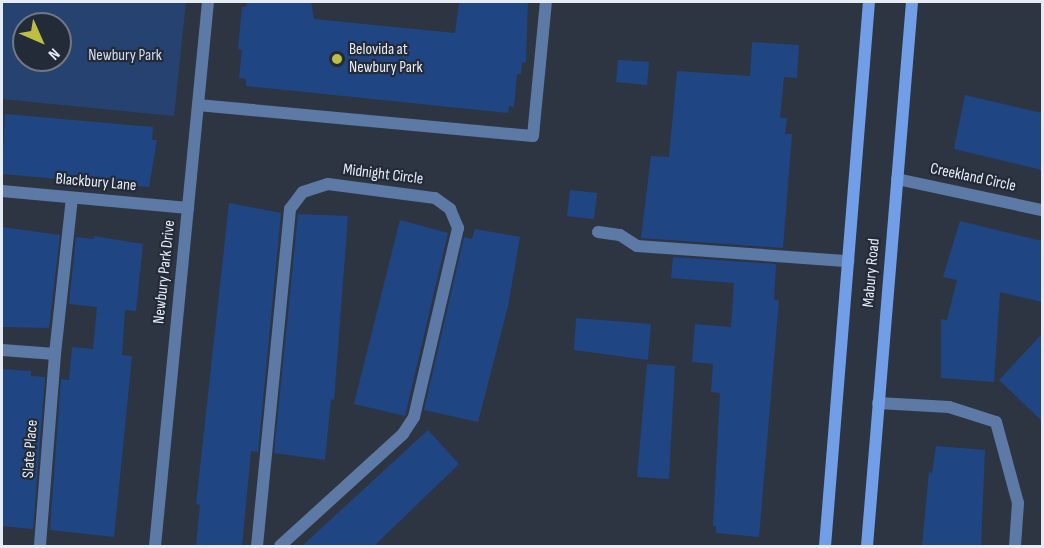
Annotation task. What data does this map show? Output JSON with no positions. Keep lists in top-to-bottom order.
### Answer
{
  "streets": {
    "main road": ["Mabury Road"],
    "street": [
      "Midnight Circle",
      "Creekland Circle",
      "Blackbury Lane",
      "Newbury Park Drive",
      "Slate Place"
    ]
  },
  "crossings": [
    ["Creekland Circle", "Mabury Road"],
    ["Blackbury Lane", "Newbury Park Drive"],
    ["Blackbury Lane", "Slate Place"]
  ],
  "parks": ["Newbury Park"],
  "places": ["Belovida at Newbury Park"],
  "north": "bottom right"
}
